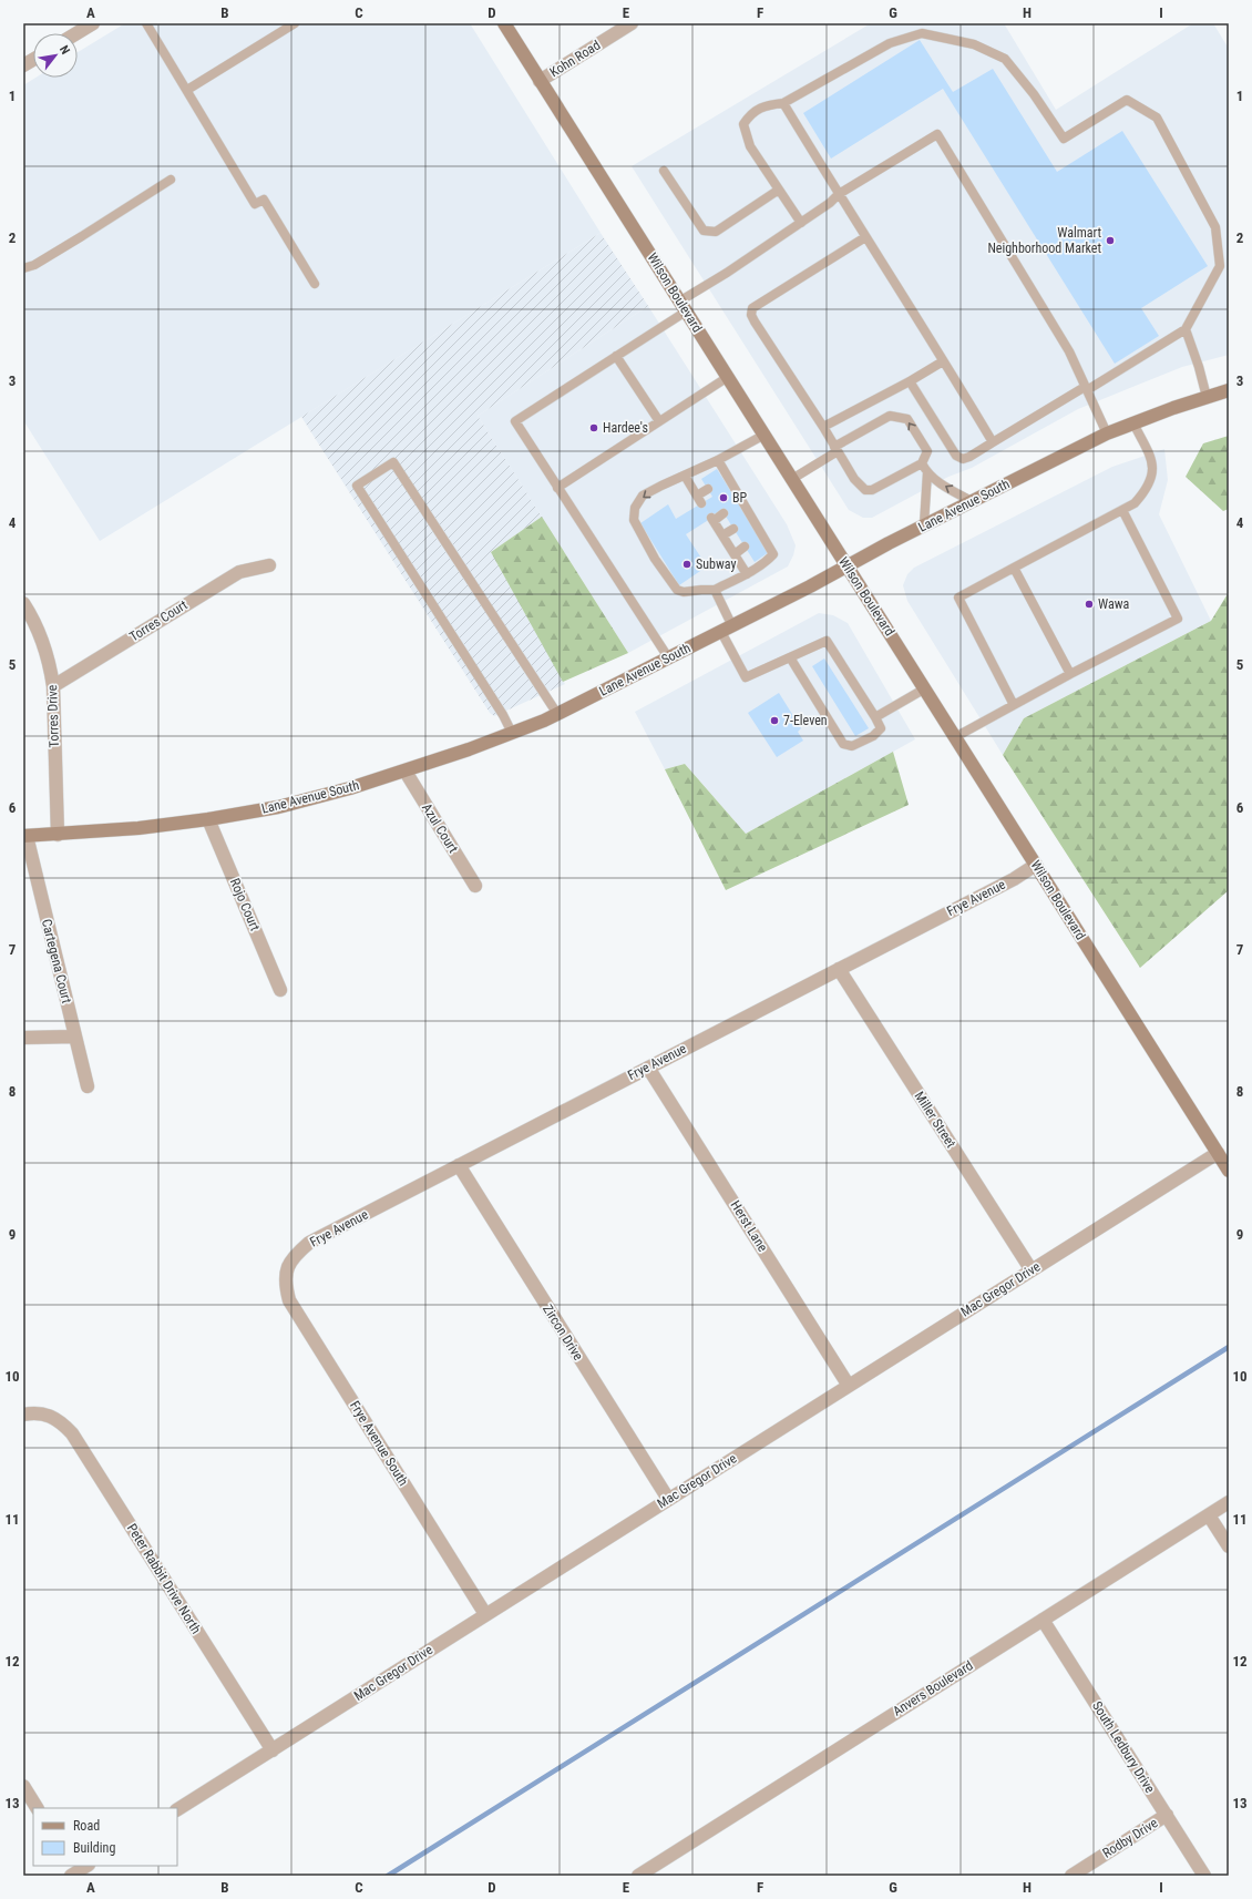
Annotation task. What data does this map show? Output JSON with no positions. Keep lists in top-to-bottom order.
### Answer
{
  "streets": {
    "main road": ["Wilson Boulevard", "Lane Avenue South"],
    "street": [
      "Kohn Road",
      "Torres Court",
      "Torres Drive",
      "Azul Court",
      "Frye Avenue",
      "Rojo Court",
      "Cartegena Court",
      "Miller Street",
      "Herst Lane",
      "Mac Gregor Drive",
      "Zircon Drive",
      "Frye Avenue South",
      "Peter Rabbit Drive North",
      "Anvers Boulevard",
      "South Ledbury Drive",
      "Rodby Drive"
    ]
  },
  "crossings": [
    ["Kohn Road", "Wilson Boulevard"],
    ["Wilson Boulevard", "Lane Avenue South"],
    ["Wilson Boulevard", "Frye Avenue"],
    ["Wilson Boulevard", "Mac Gregor Drive"],
    ["Lane Avenue South", "Torres Drive"],
    ["Lane Avenue South", "Azul Court"],
    ["Lane Avenue South", "Rojo Court"],
    ["Lane Avenue South", "Cartegena Court"],
    ["Torres Court", "Torres Drive"],
    ["Frye Avenue", "Miller Street"],
    ["Frye Avenue", "Herst Lane"],
    ["Frye Avenue", "Zircon Drive"],
    ["Frye Avenue", "Frye Avenue South"],
    ["Miller Street", "Mac Gregor Drive"],
    ["Herst Lane", "Mac Gregor Drive"],
    ["Mac Gregor Drive", "Zircon Drive"],
    ["Mac Gregor Drive", "Frye Avenue South"],
    ["Mac Gregor Drive", "Peter Rabbit Drive North"],
    ["Anvers Boulevard", "South Ledbury Drive"],
    ["South Ledbury Drive", "Rodby Drive"]
  ],
  "places": [
    "Walmart Neighborhood Market",
    "Hardee's",
    "BP",
    "Subway",
    "Wawa",
    "7-Eleven"
  ],
  "legend": ["Road", "Building"],
  "north": "top right",
  "grid": {
    "columns": [
      "A",
      "B",
      "C",
      "D",
      "E",
      "F",
      "G",
      "H",
      "I"
    ],
    "rows": [
      "1",
      "2",
      "3",
      "4",
      "5",
      "6",
      "7",
      "8",
      "9",
      "10",
      "11",
      "12",
      "13"
    ]
  }
}
